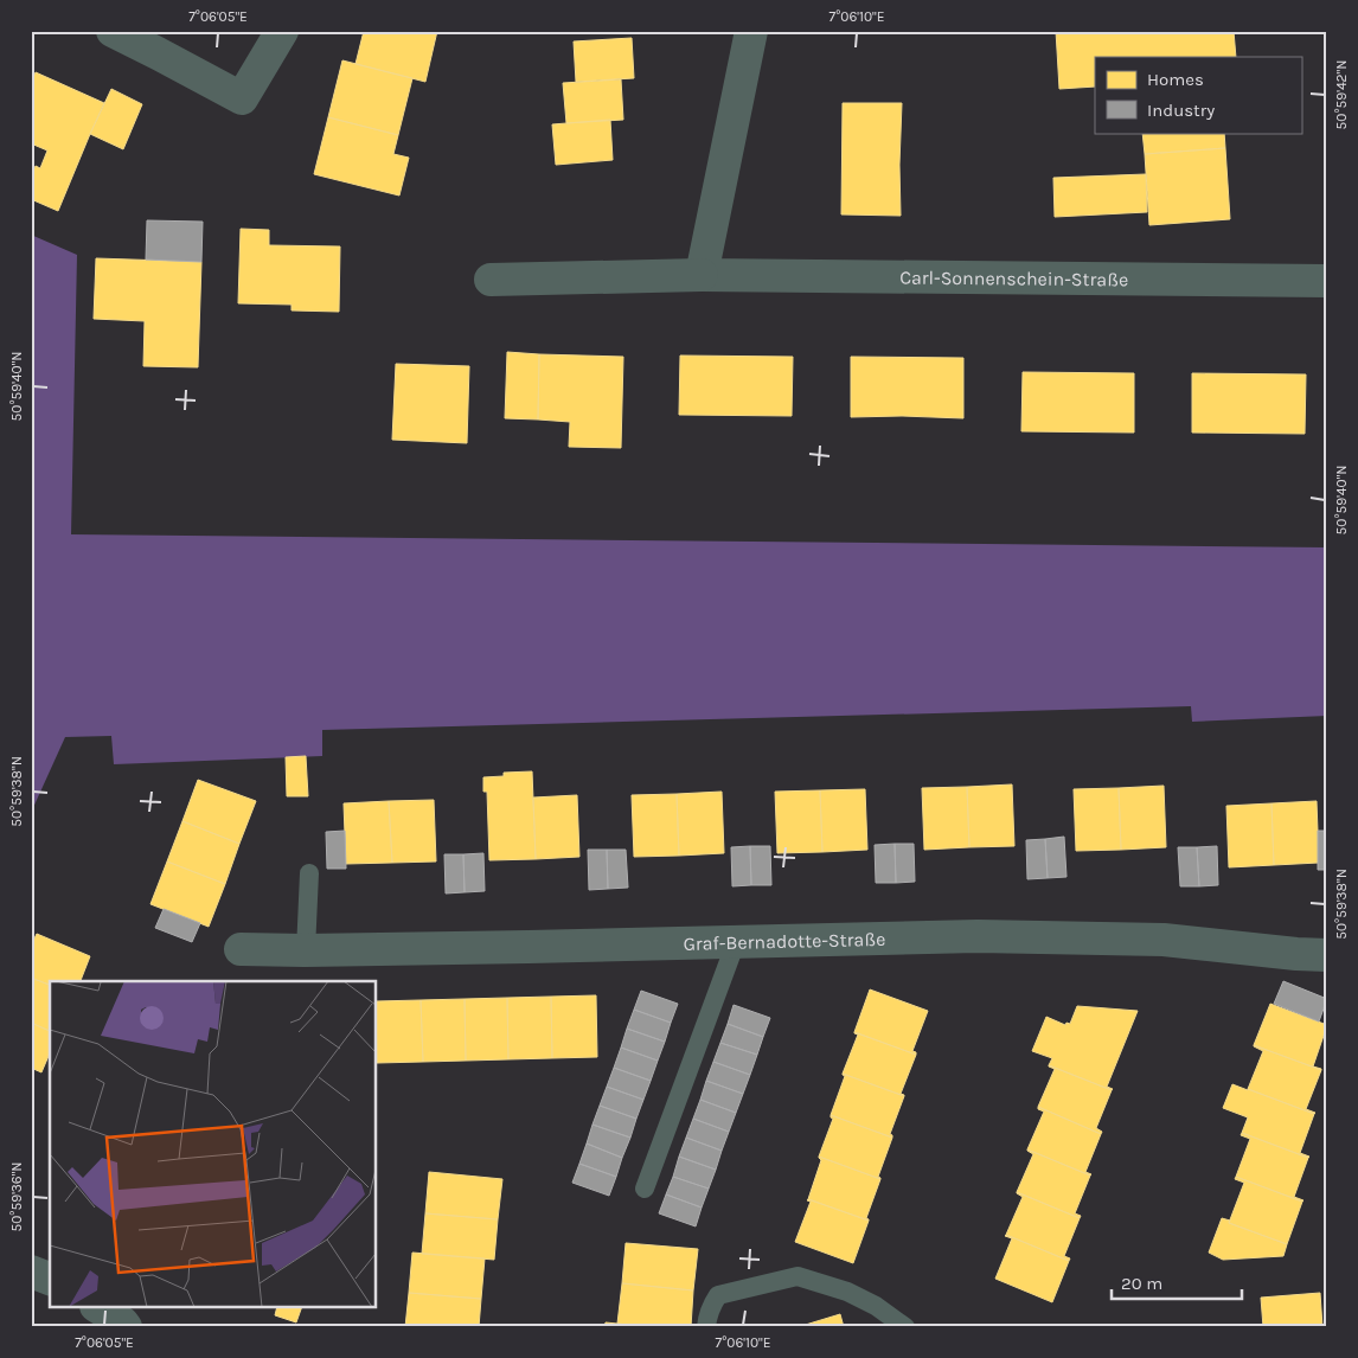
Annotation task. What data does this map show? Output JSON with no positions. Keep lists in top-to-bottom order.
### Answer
{
  "streets": {
    "street": ["Carl-Sonnenschein-Straße", "Graf-Bernadotte-Straße"]
  },
  "legend": ["Homes", "Industry"],
  "scale_bar": "20 m",
  "coordinates": [
    "7°06'05\"E",
    "7°06'10\"E",
    "50°59'42\"N",
    "50°59'40\"N",
    "50°59'38\"N",
    "50°59'36\"N"
  ]
}
